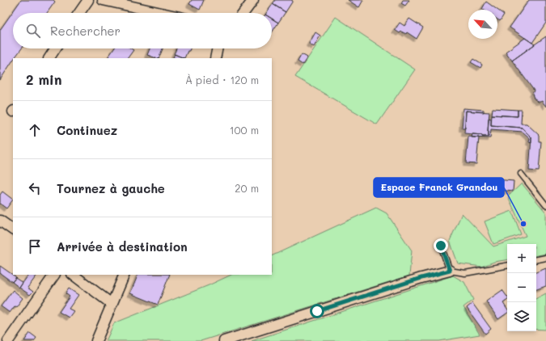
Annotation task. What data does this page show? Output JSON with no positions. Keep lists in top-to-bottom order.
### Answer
{
  "places": ["Espace Franck Grandou"],
  "north": "top left",
  "page": {
    "search": "Rechercher",
    "heading": ["2 min", "À pied · 120 m"],
    "list": [
      ["Continuez", "100 m"],
      ["Tournez à gauche", "20 m"],
      "Arrivée à destination"
    ],
    "map_buttons": ["+", "−"]
  }
}
